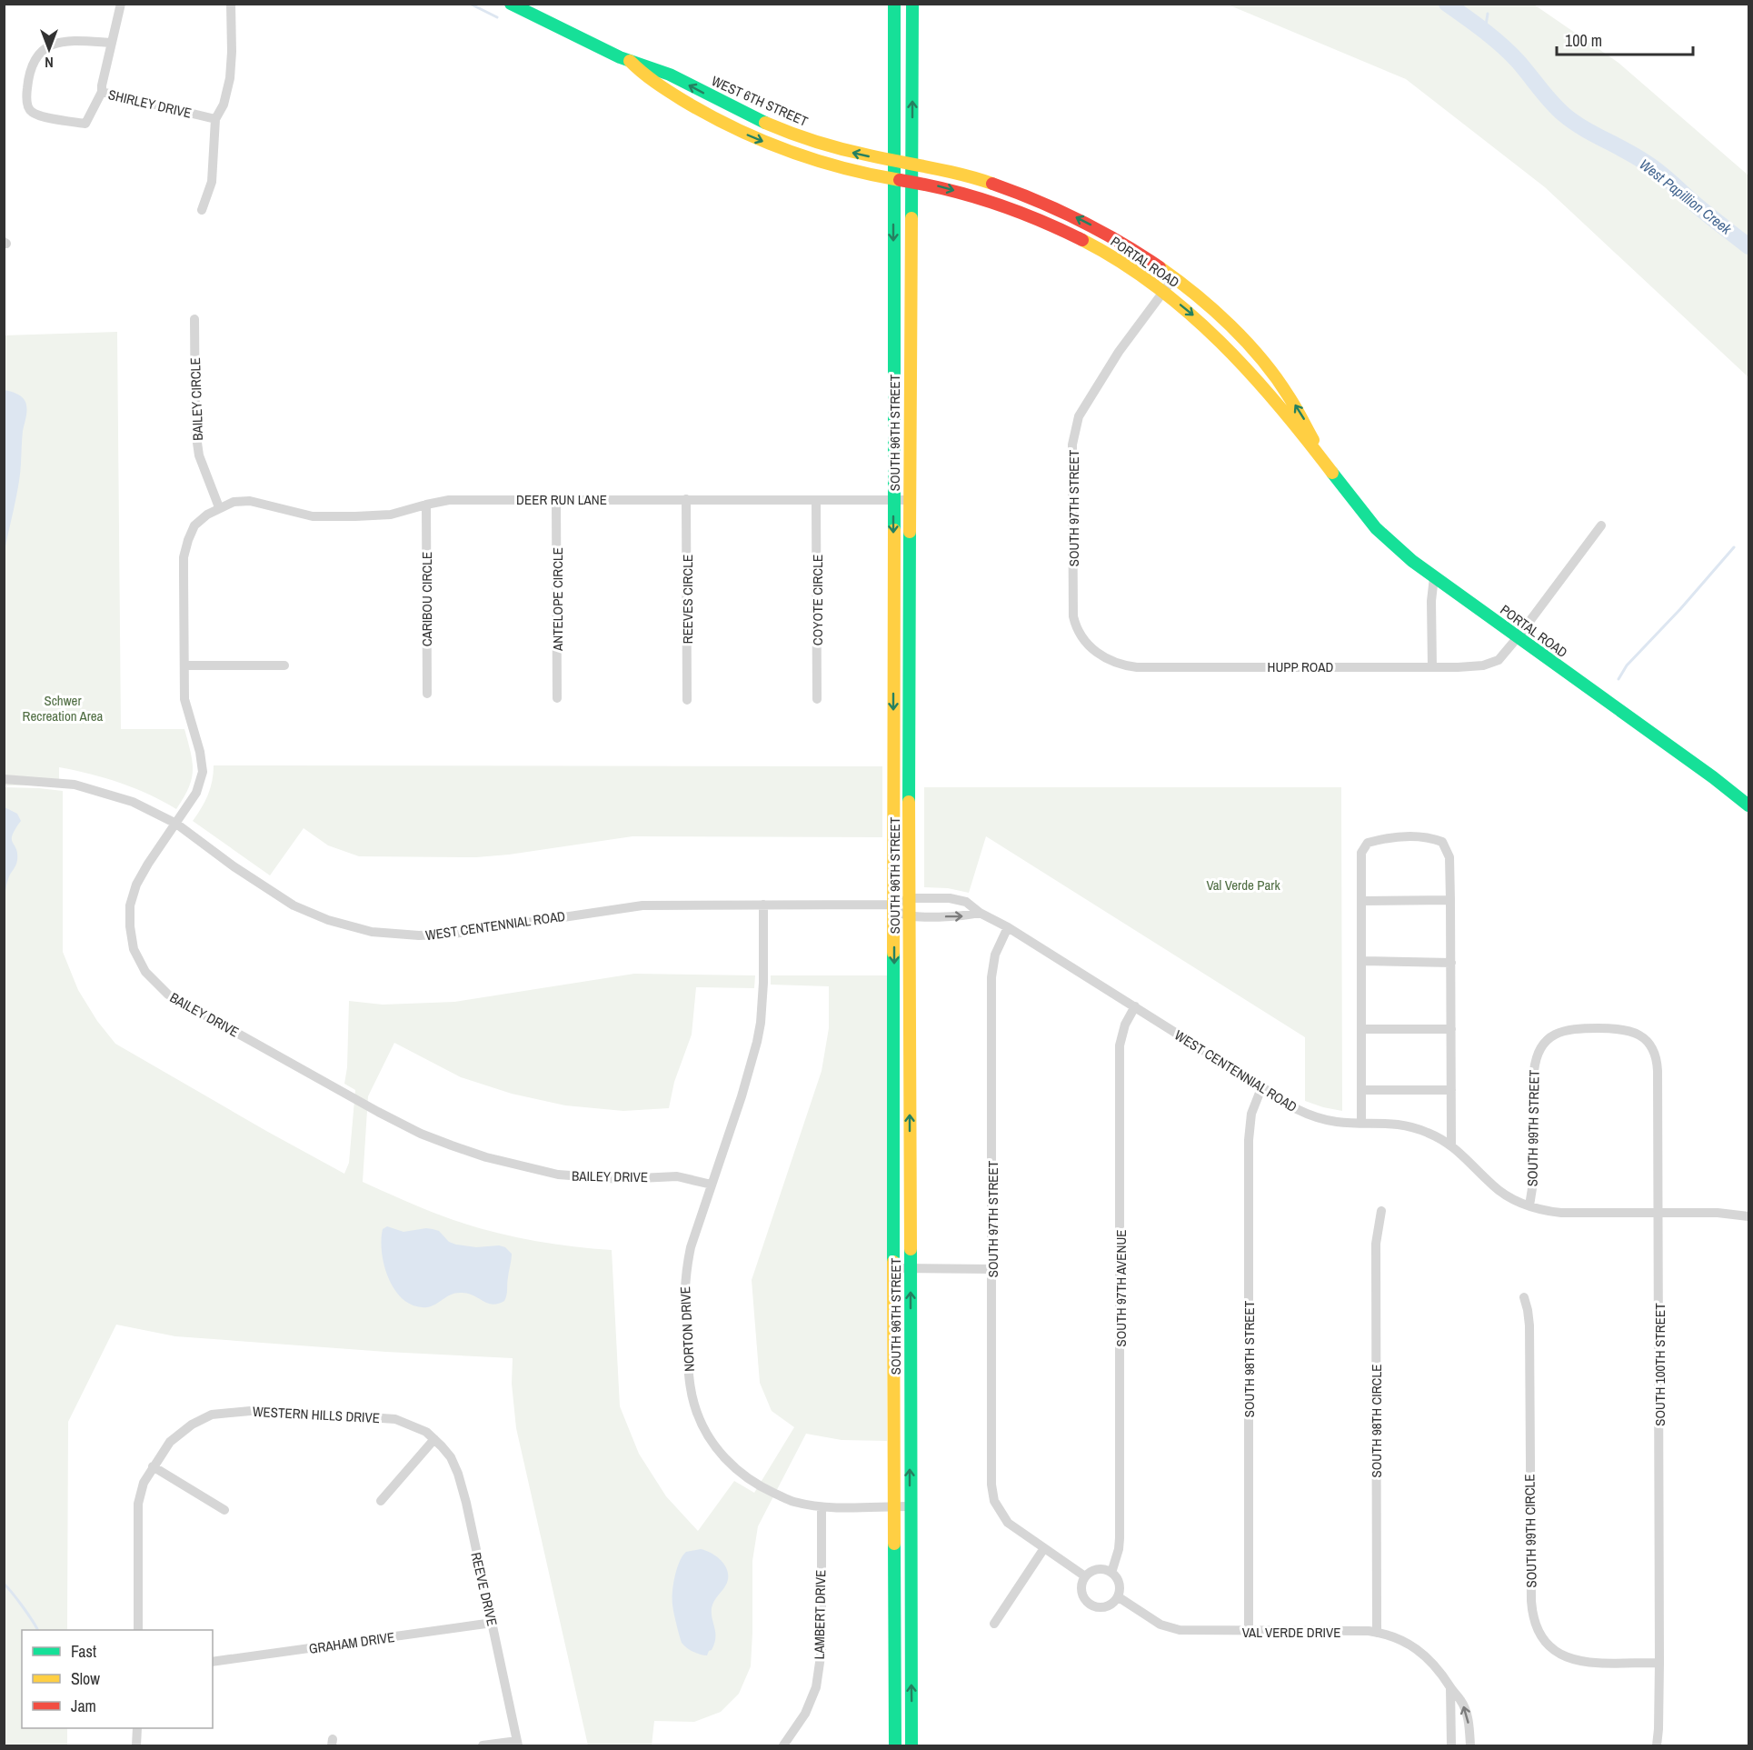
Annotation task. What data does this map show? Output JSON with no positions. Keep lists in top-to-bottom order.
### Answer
{
  "streets": {
    "main road": ["WEST 6TH STREET", "PORTAL ROAD", "SOUTH 96TH STREET"],
    "street": [
      "SHIRLEY DRIVE",
      "BAILEY CIRCLE",
      "DEER RUN LANE",
      "SOUTH 97TH STREET",
      "CARIBOU CIRCLE",
      "ANTELOPE CIRCLE",
      "REEVES CIRCLE",
      "COYOTE CIRCLE",
      "HUPP ROAD",
      "WEST CENTENNIAL ROAD",
      "BAILEY DRIVE",
      "SOUTH 99TH STREET",
      "SOUTH 97TH AVENUE",
      "NORTON DRIVE",
      "SOUTH 98TH STREET",
      "SOUTH 100TH STREET",
      "WESTERN HILLS DRIVE",
      "SOUTH 98TH CIRCLE",
      "SOUTH 99TH CIRCLE",
      "REEVE DRIVE",
      "LAMBERT DRIVE",
      "VAL VERDE DRIVE",
      "GRAHAM DRIVE"
    ]
  },
  "crossings": [
    ["WEST 6TH STREET", "PORTAL ROAD"],
    ["WEST 6TH STREET", "SOUTH 96TH STREET"],
    ["PORTAL ROAD", "SOUTH 96TH STREET"],
    ["PORTAL ROAD", "SOUTH 97TH STREET"],
    ["PORTAL ROAD", "HUPP ROAD"],
    ["BAILEY CIRCLE", "DEER RUN LANE"],
    ["BAILEY CIRCLE", "BAILEY DRIVE"],
    ["SOUTH 96TH STREET", "DEER RUN LANE"],
    ["SOUTH 96TH STREET", "WEST CENTENNIAL ROAD"],
    ["SOUTH 96TH STREET", "NORTON DRIVE"],
    ["DEER RUN LANE", "CARIBOU CIRCLE"],
    ["DEER RUN LANE", "ANTELOPE CIRCLE"],
    ["DEER RUN LANE", "REEVES CIRCLE"],
    ["DEER RUN LANE", "COYOTE CIRCLE"],
    ["DEER RUN LANE", "BAILEY DRIVE"],
    ["SOUTH 97TH STREET", "HUPP ROAD"],
    ["SOUTH 97TH STREET", "WEST CENTENNIAL ROAD"],
    ["WEST CENTENNIAL ROAD", "BAILEY DRIVE"],
    ["WEST CENTENNIAL ROAD", "SOUTH 99TH STREET"],
    ["WEST CENTENNIAL ROAD", "SOUTH 97TH AVENUE"],
    ["WEST CENTENNIAL ROAD", "NORTON DRIVE"],
    ["WEST CENTENNIAL ROAD", "SOUTH 98TH STREET"],
    ["WEST CENTENNIAL ROAD", "SOUTH 100TH STREET"],
    ["BAILEY DRIVE", "NORTON DRIVE"],
    ["SOUTH 99TH STREET", "SOUTH 100TH STREET"],
    ["SOUTH 97TH AVENUE", "VAL VERDE DRIVE"],
    ["NORTON DRIVE", "LAMBERT DRIVE"],
    ["SOUTH 98TH STREET", "VAL VERDE DRIVE"],
    ["SOUTH 100TH STREET", "SOUTH 99TH CIRCLE"],
    ["WESTERN HILLS DRIVE", "REEVE DRIVE"],
    ["SOUTH 98TH CIRCLE", "VAL VERDE DRIVE"],
    ["REEVE DRIVE", "GRAHAM DRIVE"]
  ],
  "water": ["West Papillion Creek"],
  "parks": ["Schwer Recreation Area", "Val Verde Park"],
  "legend": ["Fast", "Slow", "Jam"],
  "scale_bar": "100 m",
  "north": "bottom"
}
